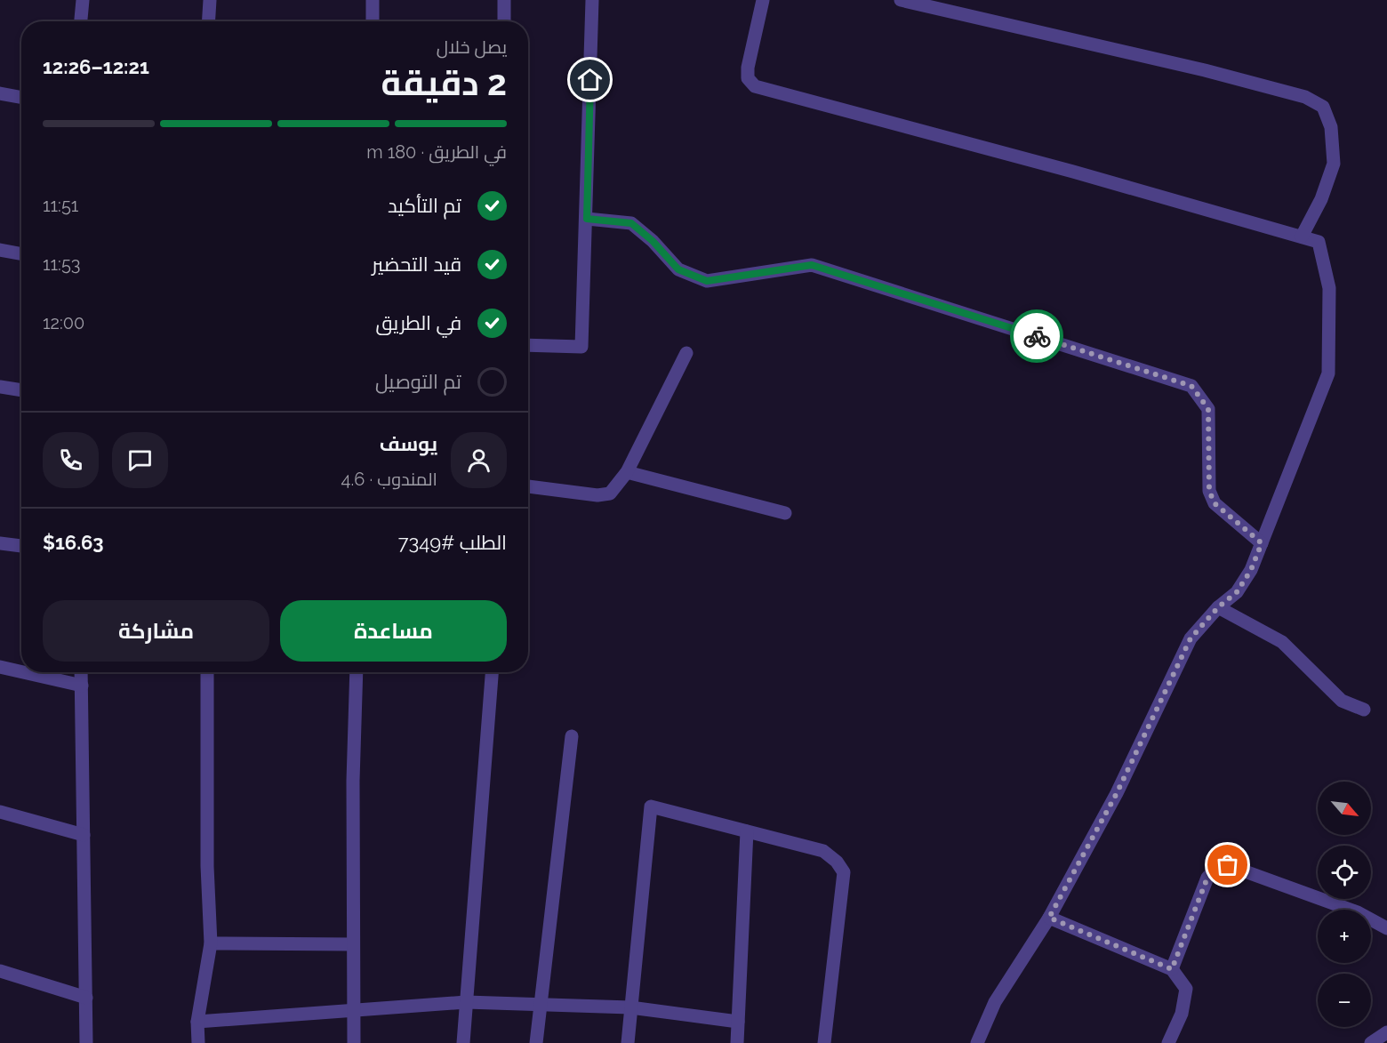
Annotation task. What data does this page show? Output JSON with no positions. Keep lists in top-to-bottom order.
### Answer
{
  "north": "bottom right",
  "page": {
    "heading": ["2 دقيقة", "يصل خلال", "12:21–12:26"],
    "panel": [
      "يوسف",
      "المندوب · 4.6",
      "الطلب #7349",
      "$16.63"
    ],
    "bar": "في الطريق · 180 m",
    "list": [
      ["تم التأكيد", "11:51"],
      ["قيد التحضير", "11:53"],
      ["في الطريق", "12:00"],
      "تم التوصيل"
    ],
    "buttons": ["مساعدة", "مشاركة"],
    "map_buttons": ["+", "−"]
  }
}
